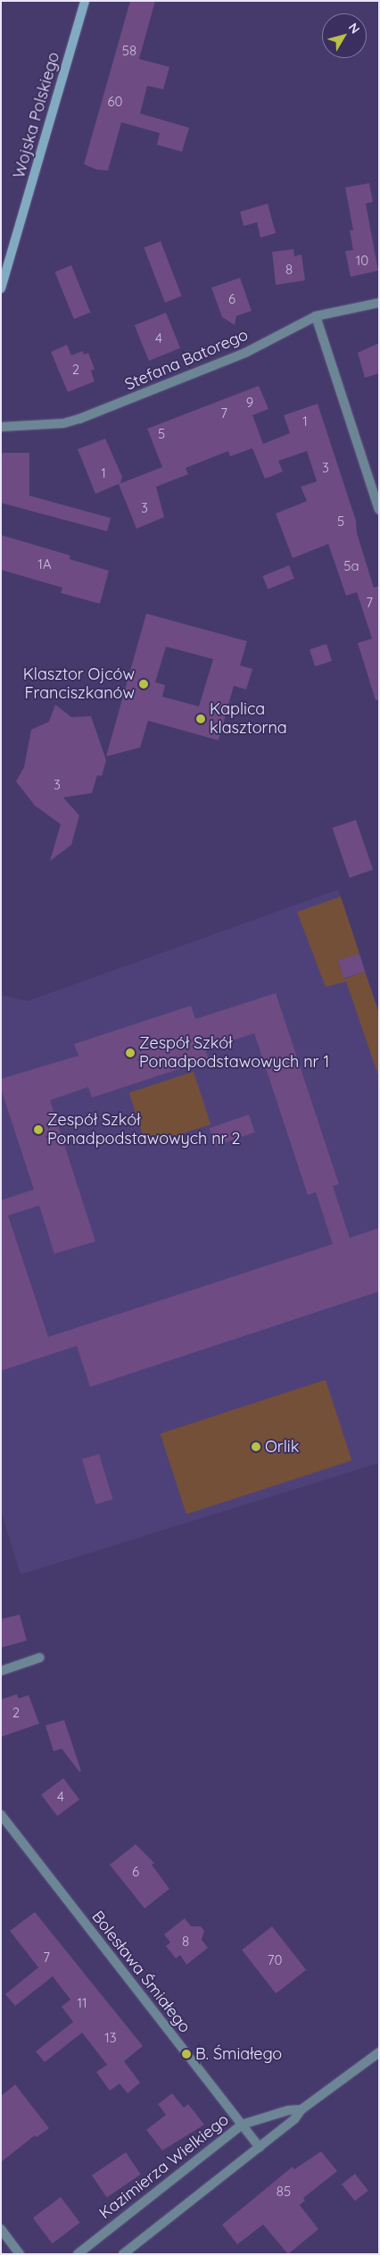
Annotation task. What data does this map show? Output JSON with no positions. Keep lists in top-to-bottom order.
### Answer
{
  "streets": {
    "main road": ["Wojska Polskiego"],
    "street": ["Stefana Batorego", "Bolesława Śmiałego", "Kazimierza Wielkiego"]
  },
  "crossings": [
    ["Bolesława Śmiałego", "Kazimierza Wielkiego"]
  ],
  "places": [
    "Klasztor Ojców Franciszkanów",
    "Kaplica klasztorna",
    "Zespół Szkół Ponadpodstawowych nr 1",
    "Zespół Szkół Ponadpodstawowych nr 2",
    "Orlik",
    "B. Śmiałego"
  ],
  "house_numbers": [
    "58",
    "60",
    "10",
    "8",
    "6",
    "4",
    "2",
    "9",
    "7",
    "1",
    "5",
    "3",
    "1",
    "3",
    "5",
    "1A",
    "5a",
    "7",
    "3",
    "2",
    "4",
    "6",
    "8",
    "7",
    "70",
    "11",
    "13",
    "85"
  ],
  "north": "top right"
}
